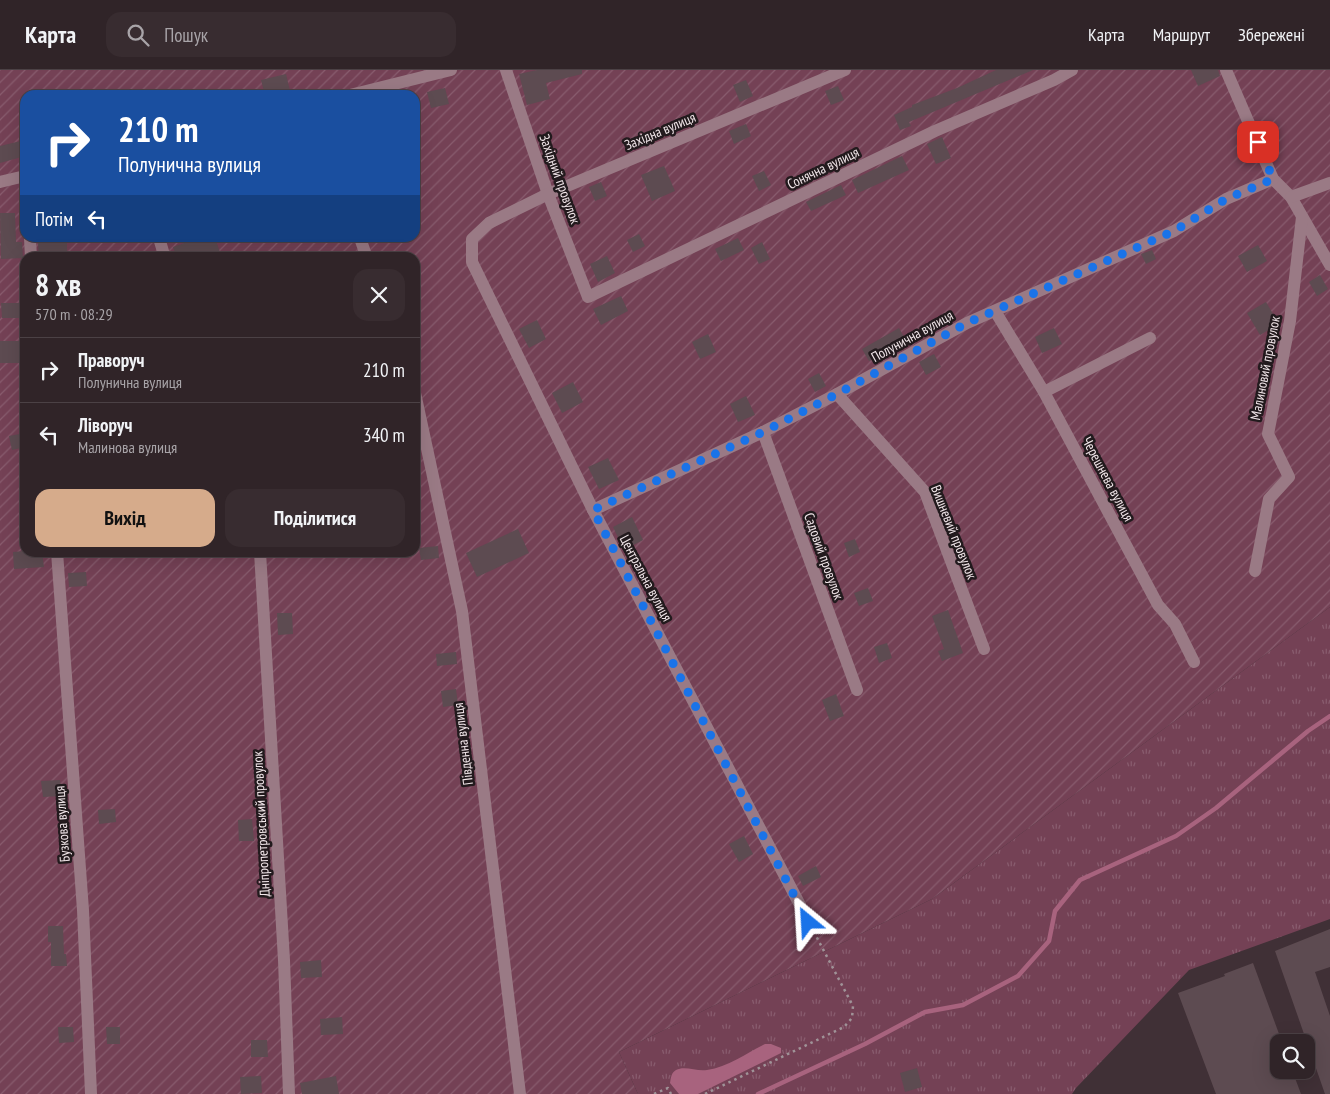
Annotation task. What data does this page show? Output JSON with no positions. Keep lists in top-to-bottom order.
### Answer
{
  "streets": {
    "lane": [
      "Західна вулиця",
      "Сонячна вулиця",
      "Західний провулок",
      "Полунична вулиця",
      "Малиновий провулок",
      "Черешнева вулиця",
      "Вишневий провулок",
      "Садовий провулок",
      "Центральна вулиця",
      "Південна вулиця",
      "Бузкова вулиця",
      "Дніпропетровський провулок"
    ]
  },
  "crossings": [
    ["Західна вулиця", "Західний провулок"],
    ["Західна вулиця", "Центральна вулиця"],
    ["Сонячна вулиця", "Західний провулок"],
    ["Полунична вулиця", "Черешнева вулиця"],
    ["Полунична вулиця", "Вишневий провулок"],
    ["Полунична вулиця", "Садовий провулок"],
    ["Полунична вулиця", "Центральна вулиця"]
  ],
  "page": {
    "header": "Карта",
    "search": "Пошук",
    "nav": ["Карта", "Маршрут", "Збережені"],
    "turn": ["210 m", "Полунична вулиця"],
    "then": "Потім",
    "heading": ["8 хв", "570 m · 08:29"],
    "list": [
      {
        "name": "Праворуч",
        "note": "Полунична вулиця",
        "value": "210 m"
      },
      {
        "name": "Ліворуч",
        "note": "Малинова вулиця",
        "value": "340 m"
      }
    ],
    "buttons": ["Вихід", "Поділитися"]
  }
}
